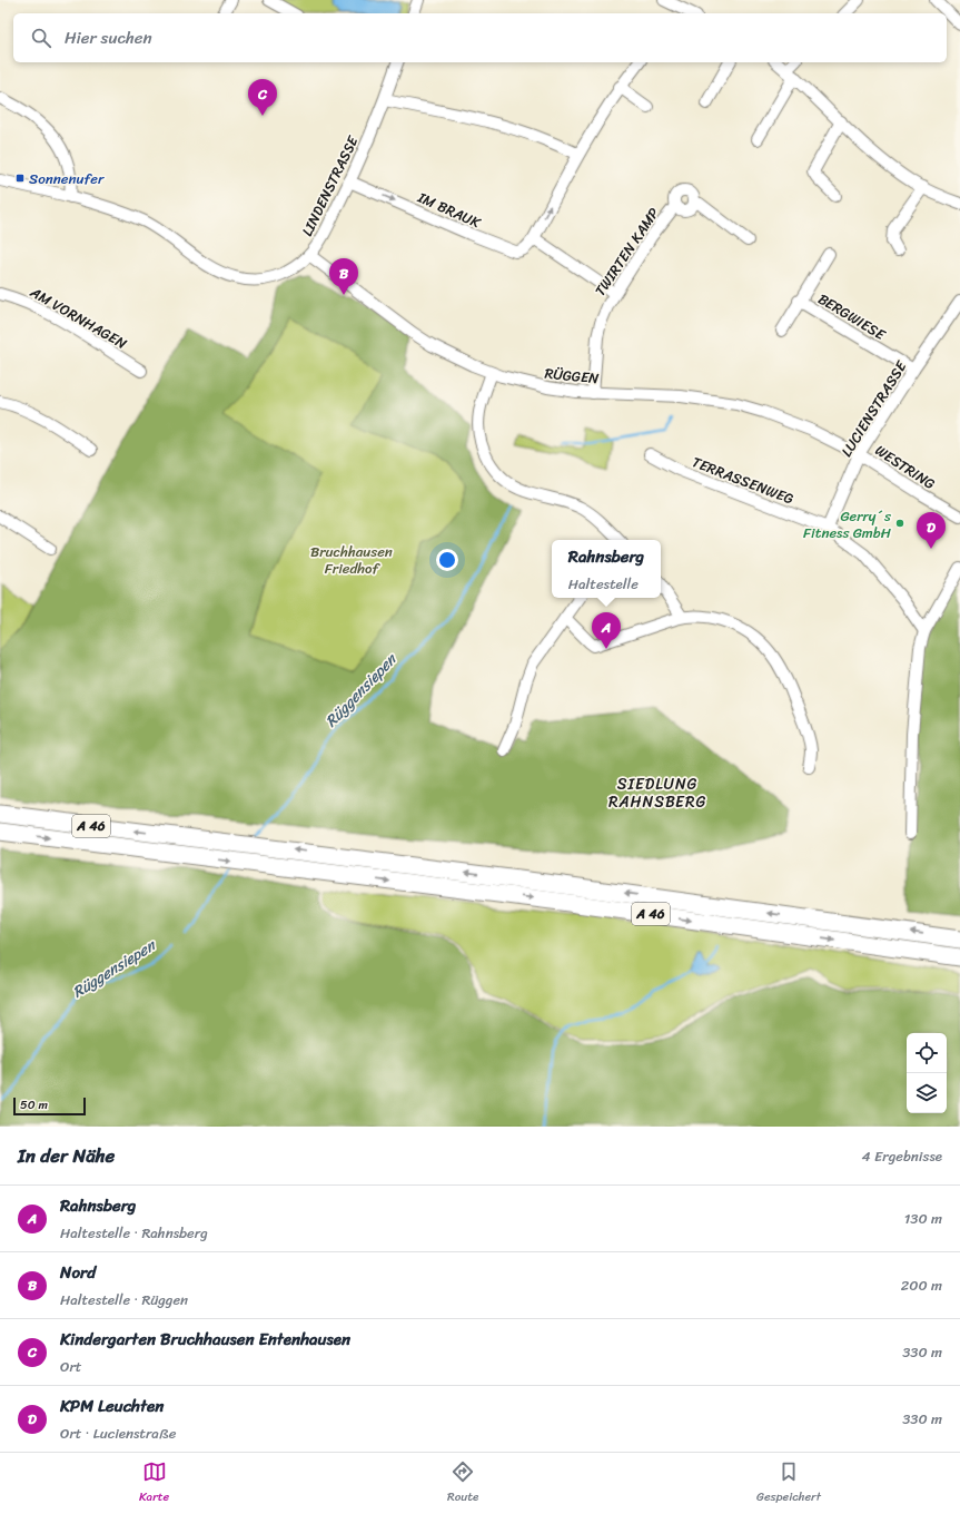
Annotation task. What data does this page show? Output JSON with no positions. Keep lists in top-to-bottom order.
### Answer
{
  "streets": {
    "highway": ["A 46"],
    "street": [
      "LINDENSTRASSE",
      "IM BRAUK",
      "TWIRTEN KAMP",
      "BERGWIESE",
      "AM VORNHAGEN",
      "RÜGGEN",
      "LUCIENSTRASSE",
      "WESTRING",
      "TERRASSENWEG"
    ]
  },
  "crossings": [
    ["LINDENSTRASSE", "IM BRAUK"],
    ["LINDENSTRASSE", "RÜGGEN"],
    ["TWIRTEN KAMP", "RÜGGEN"],
    ["BERGWIESE", "LUCIENSTRASSE"],
    ["RÜGGEN", "LUCIENSTRASSE"],
    ["RÜGGEN", "WESTRING"],
    ["LUCIENSTRASSE", "WESTRING"],
    ["LUCIENSTRASSE", "TERRASSENWEG"]
  ],
  "districts": ["SIEDLUNG RAHNSBERG"],
  "water": ["Rüggensiepen"],
  "parks": ["Bruchhausen Friedhof"],
  "places": {
    "transit": ["Sonnenufer"],
    "other": ["Gerry´s Fitness GmbH"]
  },
  "scale_bar": "50 m",
  "page": {
    "search": "Hier suchen",
    "pins": [
      "C",
      "B",
      "D",
      "A"
    ],
    "popup": ["Rahnsberg", "Haltestelle"],
    "scale": "50 m",
    "heading": ["In der Nähe", "4 Ergebnisse"],
    "list": [
      {
        "mark": "A",
        "name": "Rahnsberg",
        "note": "Haltestelle · Rahnsberg",
        "value": "130 m"
      },
      {
        "mark": "B",
        "name": "Nord",
        "note": "Haltestelle · Rüggen",
        "value": "200 m"
      },
      {
        "mark": "C",
        "name": "Kindergarten Bruchhausen Entenhausen",
        "note": "Ort",
        "value": "330 m"
      },
      {
        "mark": "D",
        "name": "KPM Leuchten",
        "note": "Ort · Lucienstraße",
        "value": "330 m"
      }
    ],
    "nav": ["Karte", "Route", "Gespeichert"]
  }
}
